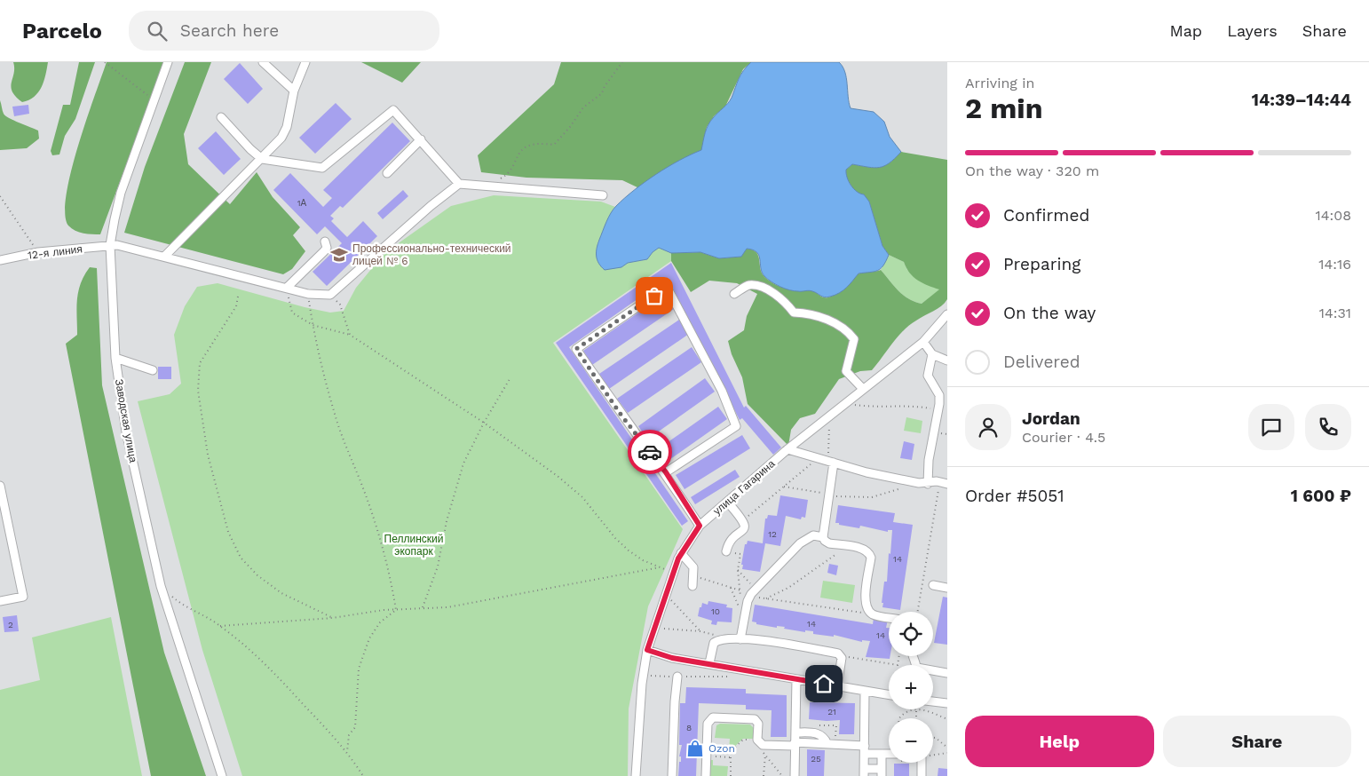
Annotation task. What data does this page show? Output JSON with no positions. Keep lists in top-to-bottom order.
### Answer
{
  "streets": {
    "street": ["12-я линия", "Заводская улица", "улица Гагарина"]
  },
  "crossings": [
    ["12-я линия", "Заводская улица"]
  ],
  "parks": ["Пеллинский экопарк"],
  "places": {
    "school or university": ["Профессионально-технический лицей № 6"],
    "shop": ["Ozon"]
  },
  "house_numbers": [
    "1А",
    "12",
    "14",
    "10",
    "14",
    "2",
    "14",
    "21",
    "8",
    "25"
  ],
  "page": {
    "header": "Parcelo",
    "search": "Search here",
    "nav": ["Map", "Layers", "Share"],
    "heading": ["2 min", "Arriving in", "14:39–14:44"],
    "panel": [
      "Jordan",
      "Courier · 4.5",
      "Order #5051",
      "1 600 ₽"
    ],
    "bar": "On the way · 320 m",
    "list": [
      ["Confirmed", "14:08"],
      ["Preparing", "14:16"],
      ["On the way", "14:31"],
      "Delivered"
    ],
    "map_buttons": ["+", "−"],
    "buttons": ["Help", "Share"]
  }
}
